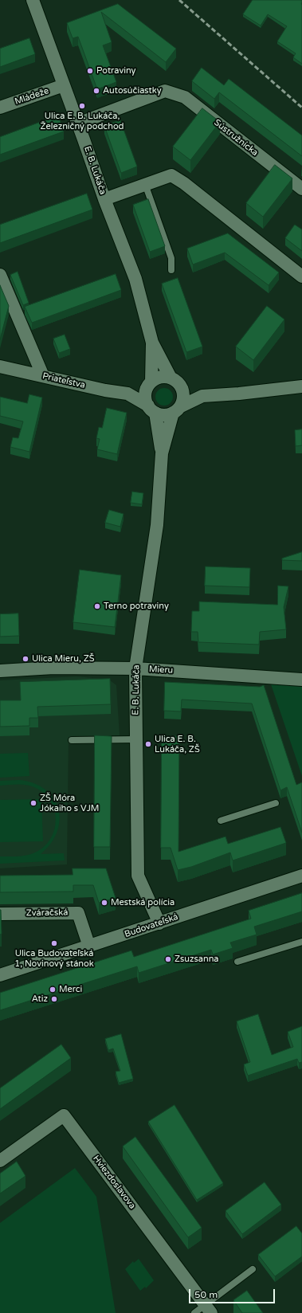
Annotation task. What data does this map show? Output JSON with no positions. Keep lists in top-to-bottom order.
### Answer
{
  "streets": {
    "street": [
      "Mládeže",
      "Sústružnícka",
      "E. B. Lukáča",
      "Priateľstva",
      "Mieru",
      "Zváračská",
      "Budovateľská",
      "Hviezdoslavova"
    ]
  },
  "crossings": [
    ["Mládeže", "E. B. Lukáča"],
    ["Sústružnícka", "E. B. Lukáča"],
    ["E. B. Lukáča", "Priateľstva"],
    ["E. B. Lukáča", "Mieru"],
    ["E. B. Lukáča", "Budovateľská"],
    ["Zváračská", "Budovateľská"]
  ],
  "places": [
    "Potraviny",
    "Autosúčiastky",
    "Ulica E. B. Lukáča, Železničný podchod",
    "Terno potraviny",
    "Ulica Mieru, ZŠ",
    "Ulica E. B. Lukáča, ZŠ",
    "ZŠ Móra Jókaiho s VJM",
    "Mestská polícia",
    "Ulica Budovateľská 1, Novinový stánok",
    "Zsuzsanna",
    "Merci",
    "Atiz"
  ],
  "scale_bar": "50 m"
}
